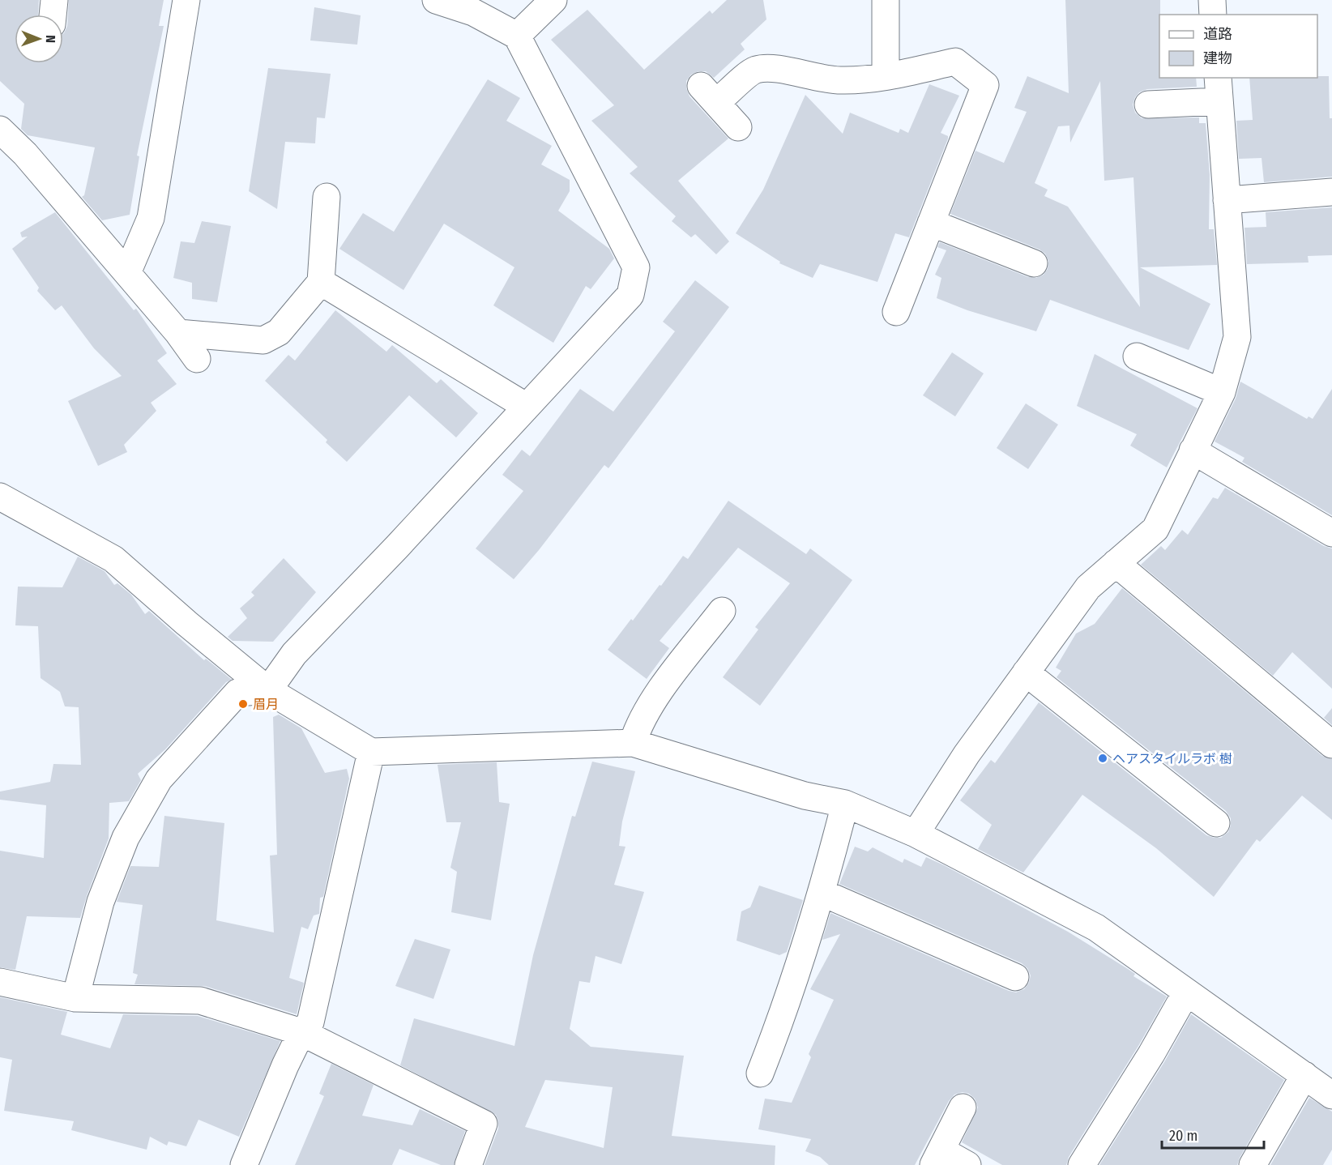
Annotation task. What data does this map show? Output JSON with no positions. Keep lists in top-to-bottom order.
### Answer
{
  "places": ["眉月", "ヘアスタイルラボ 樹"],
  "legend": ["道路", "建物"],
  "scale_bar": "20 m",
  "north": "right"
}
